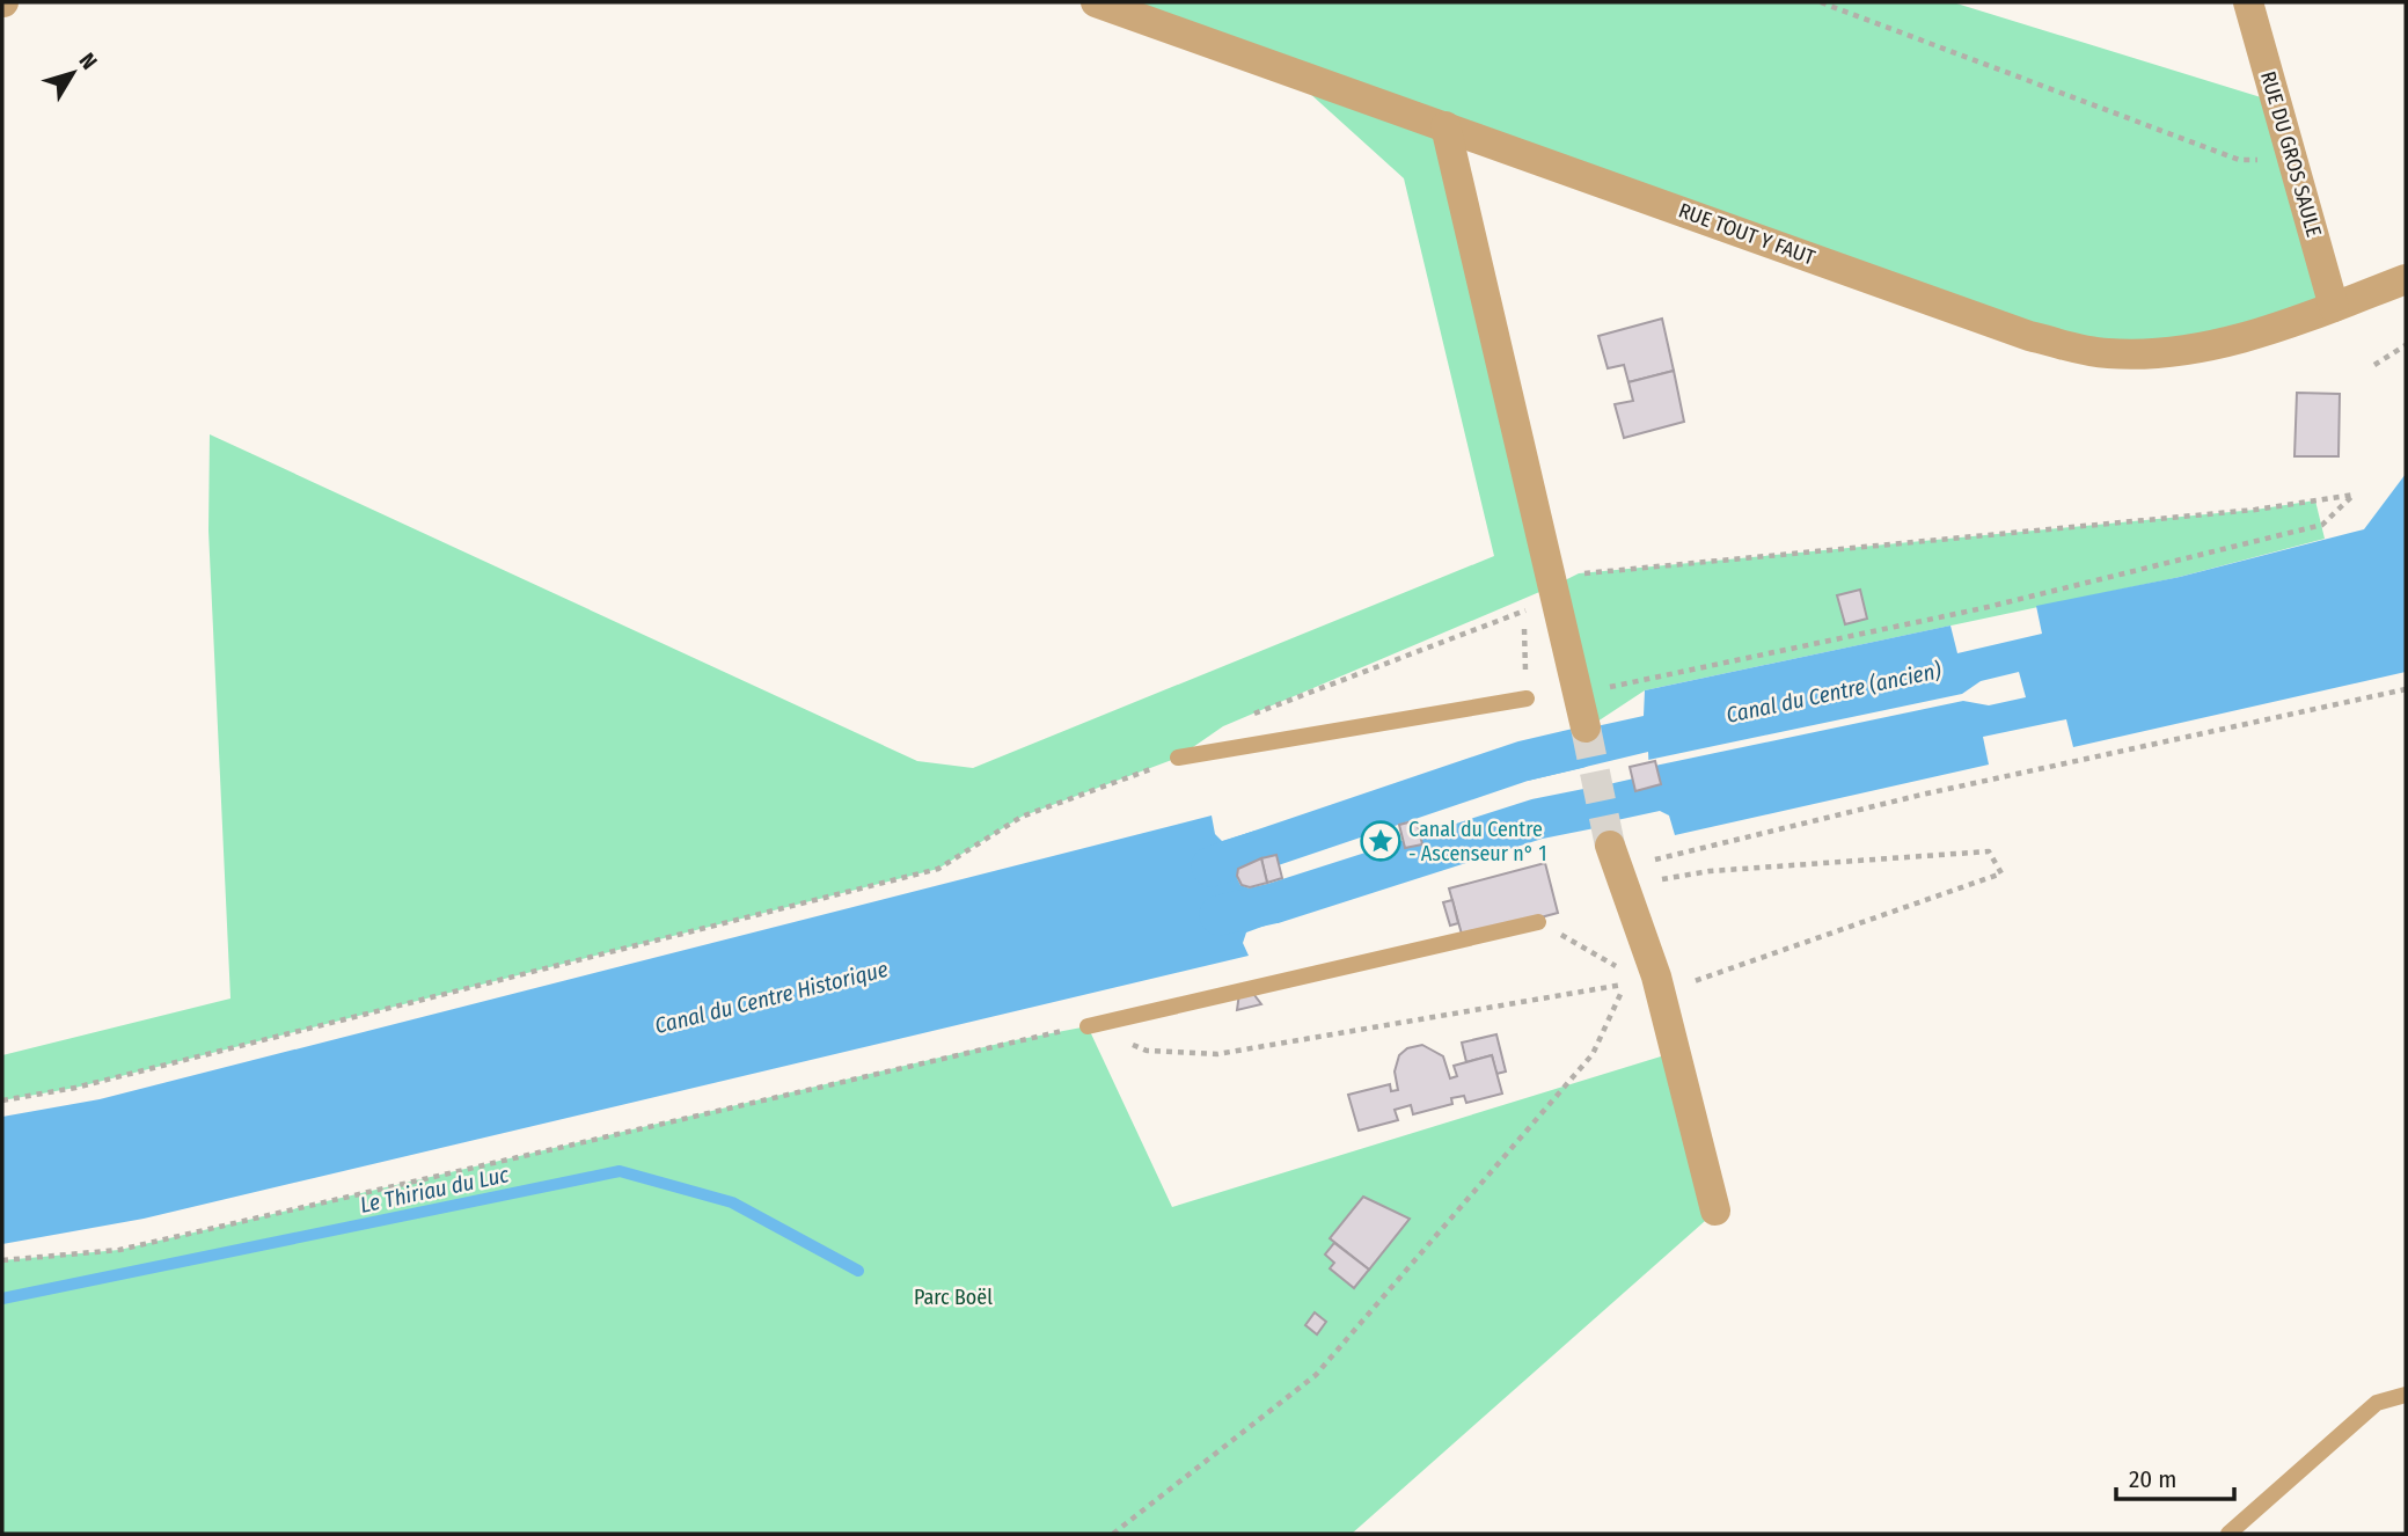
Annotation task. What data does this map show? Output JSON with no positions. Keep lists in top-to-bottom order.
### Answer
{
  "streets": {
    "street": ["RUE DU GROS SAULE", "RUE TOUT Y FAUT"]
  },
  "crossings": [
    ["RUE DU GROS SAULE", "RUE TOUT Y FAUT"]
  ],
  "water": ["Canal du Centre (ancien)", "Canal du Centre Historique", "Le Thiriau du Luc"],
  "parks": ["Parc Boël"],
  "places": {
    "place": ["Canal du Centre - Ascenseur n° 1"]
  },
  "scale_bar": "20 m",
  "north": "top right"
}
